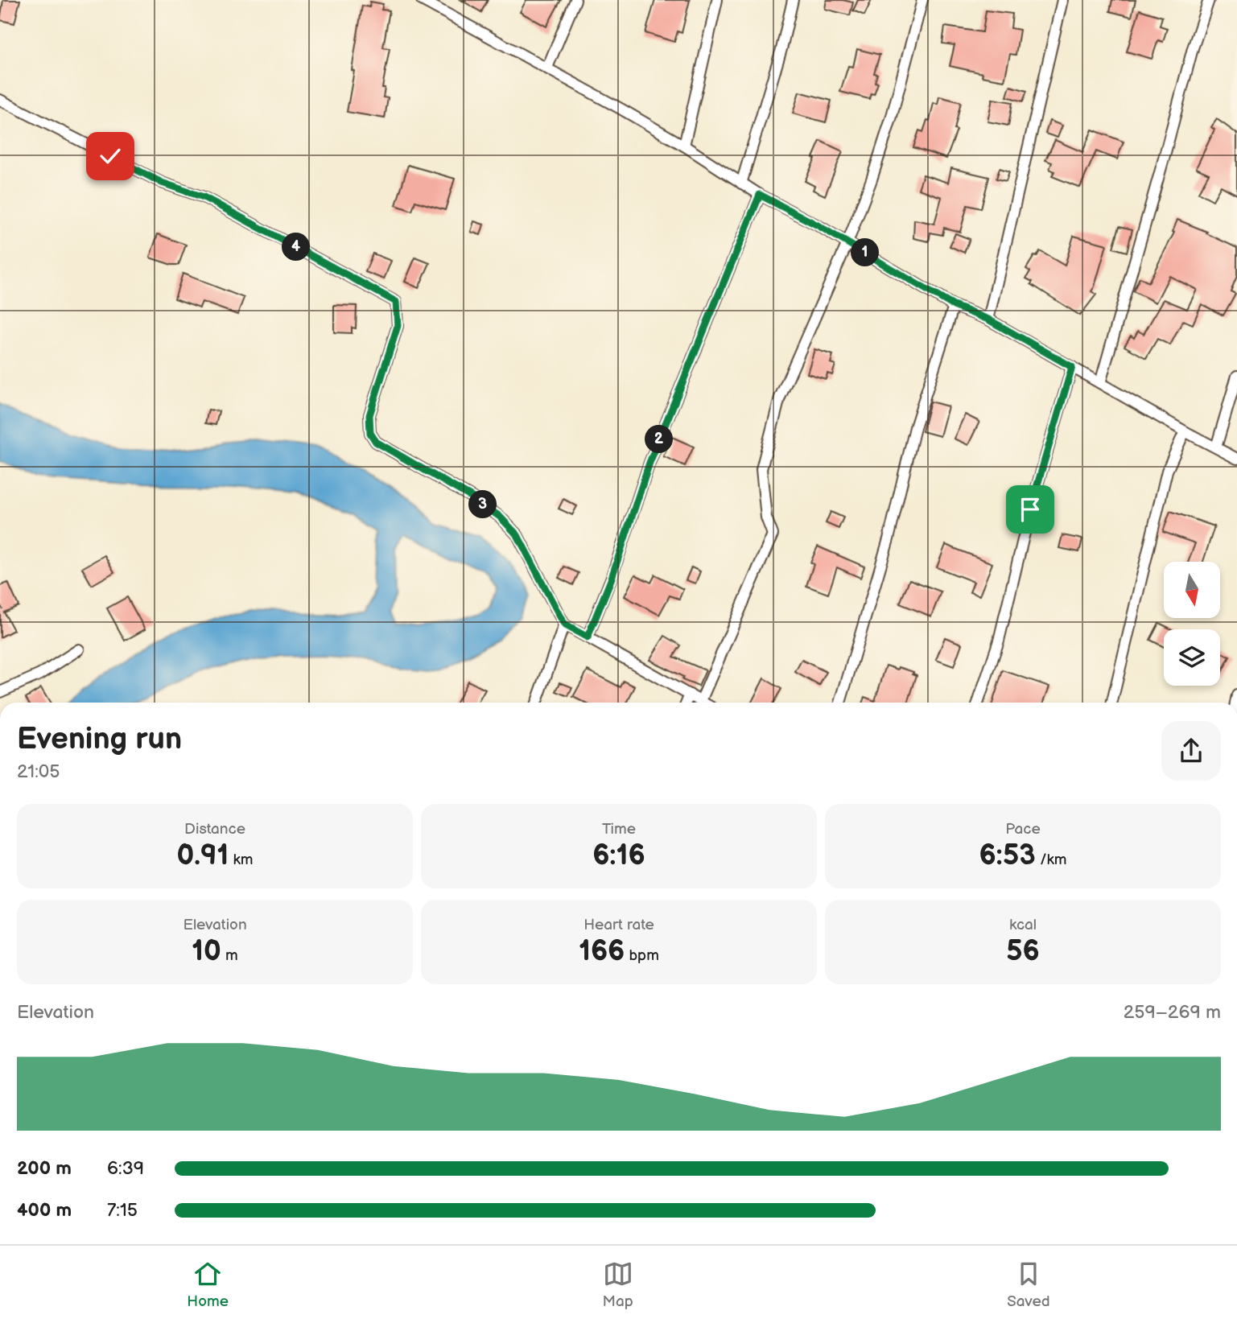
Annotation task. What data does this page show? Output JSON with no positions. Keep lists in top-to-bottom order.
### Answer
{
  "north": "bottom",
  "page": {
    "pins": [
      "4",
      "1",
      "2",
      "3"
    ],
    "heading": ["Evening run", "21:05"],
    "stats": [
      ["Distance", "0.91 km"],
      ["Time", "6:16"],
      ["Pace", "6:53 /km"],
      ["Elevation", "10 m"],
      ["Heart rate", "166 bpm"],
      ["kcal", "56"]
    ],
    "chart": ["Elevation", "259–269 m"],
    "list": [
      {
        "name": "200 m",
        "note": "6:39"
      },
      {
        "name": "400 m",
        "note": "7:15"
      }
    ],
    "tabs": ["Home", "Map", "Saved"]
  }
}
